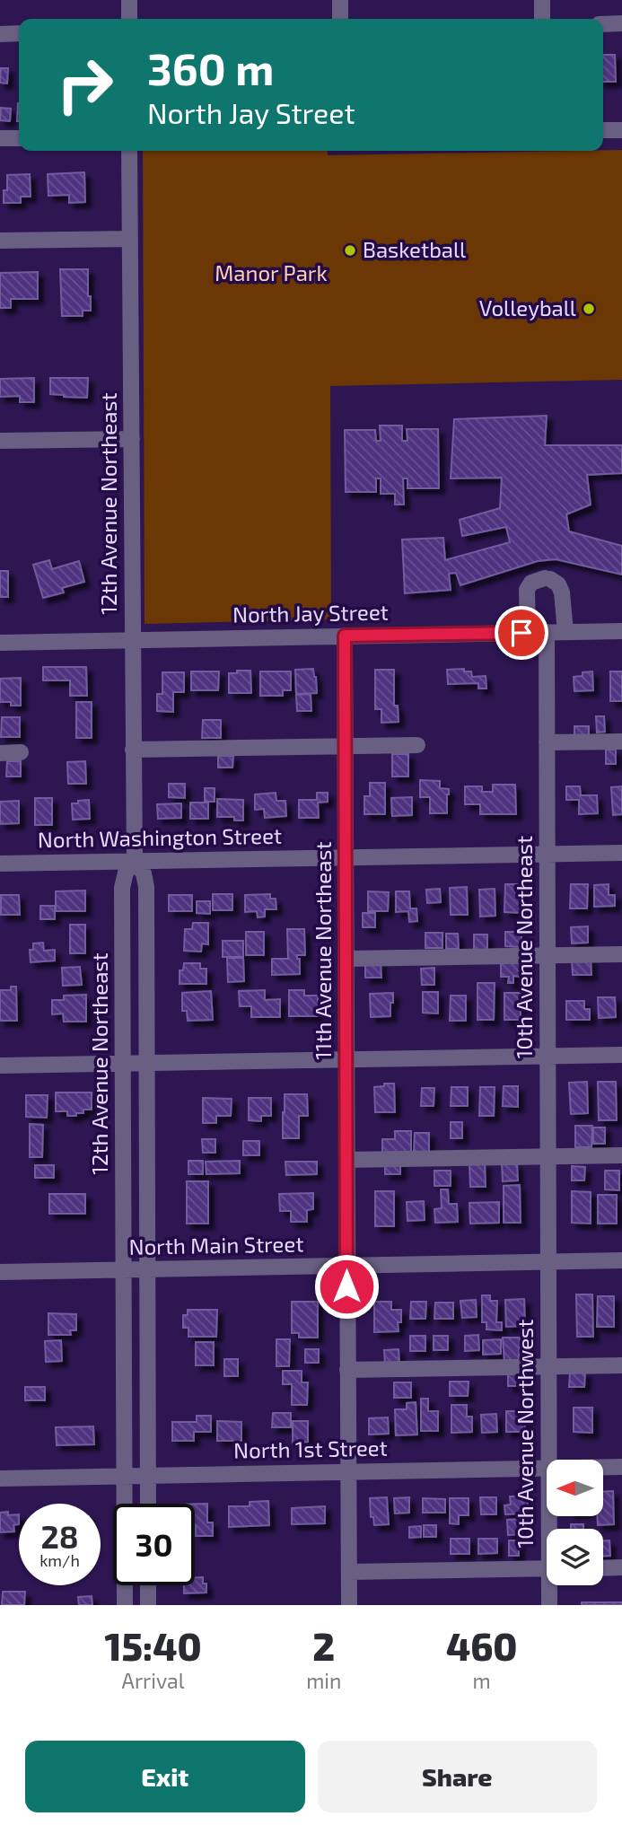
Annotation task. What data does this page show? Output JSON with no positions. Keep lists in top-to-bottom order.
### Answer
{
  "streets": {
    "street": [
      "12th Avenue Northeast",
      "North Jay Street",
      "North Washington Street",
      "10th Avenue Northeast",
      "11th Avenue Northeast",
      "North Main Street",
      "10th Avenue Northwest",
      "North 1st Street"
    ]
  },
  "crossings": [
    ["12th Avenue Northeast", "North Jay Street"],
    ["12th Avenue Northeast", "North Washington Street"],
    ["12th Avenue Northeast", "North Main Street"],
    ["12th Avenue Northeast", "North 1st Street"],
    ["North Jay Street", "10th Avenue Northeast"],
    ["North Jay Street", "11th Avenue Northeast"],
    ["North Washington Street", "10th Avenue Northeast"],
    ["North Washington Street", "11th Avenue Northeast"],
    ["10th Avenue Northeast", "North Main Street"],
    ["10th Avenue Northeast", "10th Avenue Northwest"],
    ["11th Avenue Northeast", "North Main Street"],
    ["11th Avenue Northeast", "North 1st Street"],
    ["North Main Street", "10th Avenue Northwest"]
  ],
  "parks": ["Manor Park"],
  "places": ["Basketball", "Volleyball"],
  "north": "left",
  "page": {
    "turn": ["360 m", "North Jay Street"],
    "speed": "28 km/h",
    "limit": "30",
    "eta": [
      "15:40",
      "Arrival",
      "2",
      "min",
      "460",
      "m"
    ],
    "buttons": ["Exit", "Share"]
  }
}
